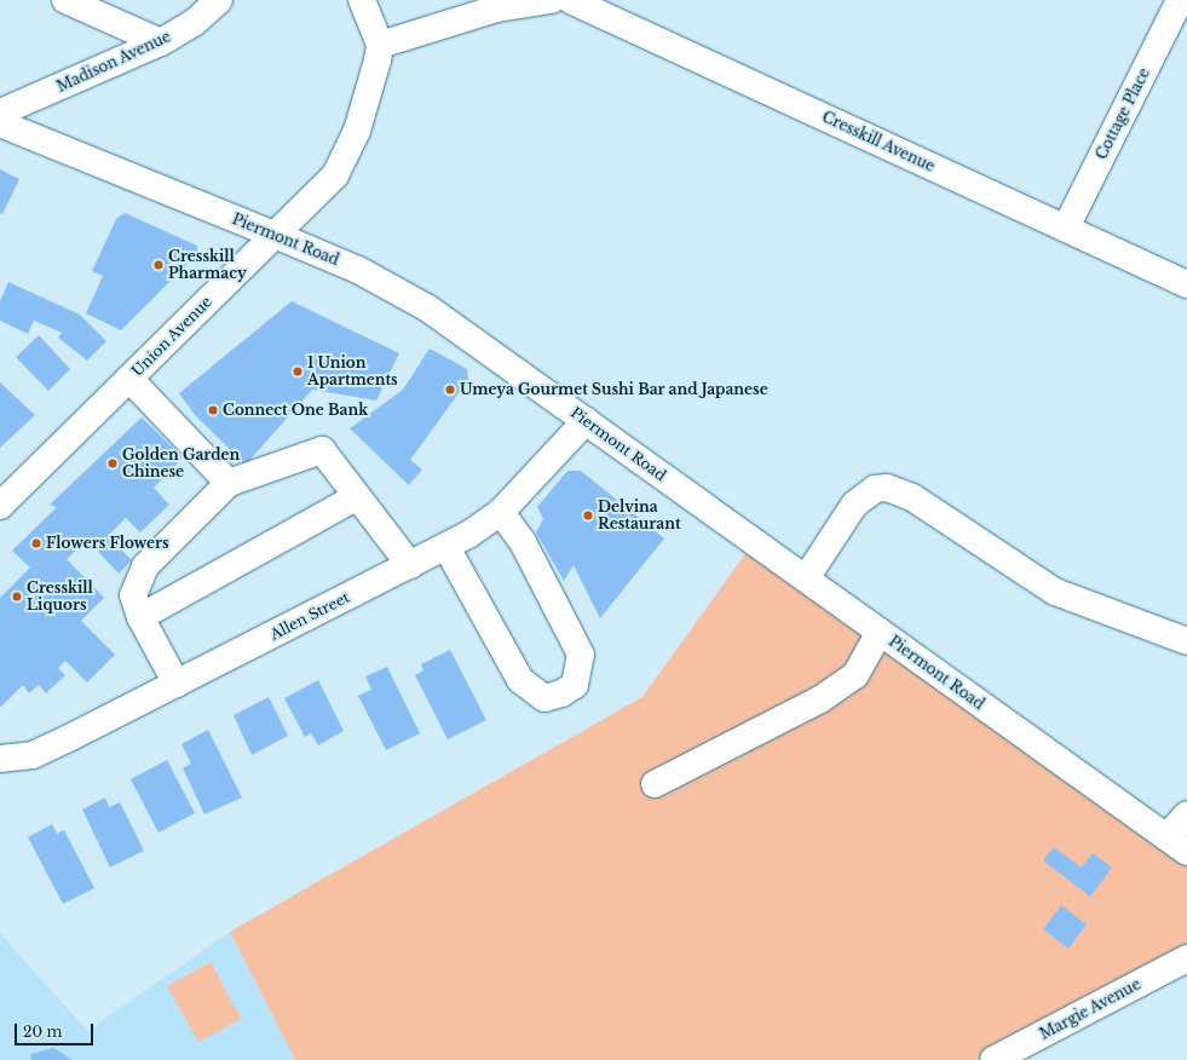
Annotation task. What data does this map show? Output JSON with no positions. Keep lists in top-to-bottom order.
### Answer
{
  "streets": {
    "street": [
      "Madison Avenue",
      "Cottage Place",
      "Cresskill Avenue",
      "Piermont Road",
      "Union Avenue",
      "Allen Street",
      "Margie Avenue"
    ]
  },
  "crossings": [
    ["Cottage Place", "Cresskill Avenue"],
    ["Piermont Road", "Union Avenue"],
    ["Piermont Road", "Allen Street"]
  ],
  "places": [
    "Cresskill Pharmacy",
    "1 Union Apartments",
    "Umeya Gourmet Sushi Bar and Japanese",
    "Connect One Bank",
    "Golden Garden Chinese",
    "Delvina Restaurant",
    "Flowers Flowers",
    "Cresskill Liquors"
  ],
  "scale_bar": "20 m"
}
